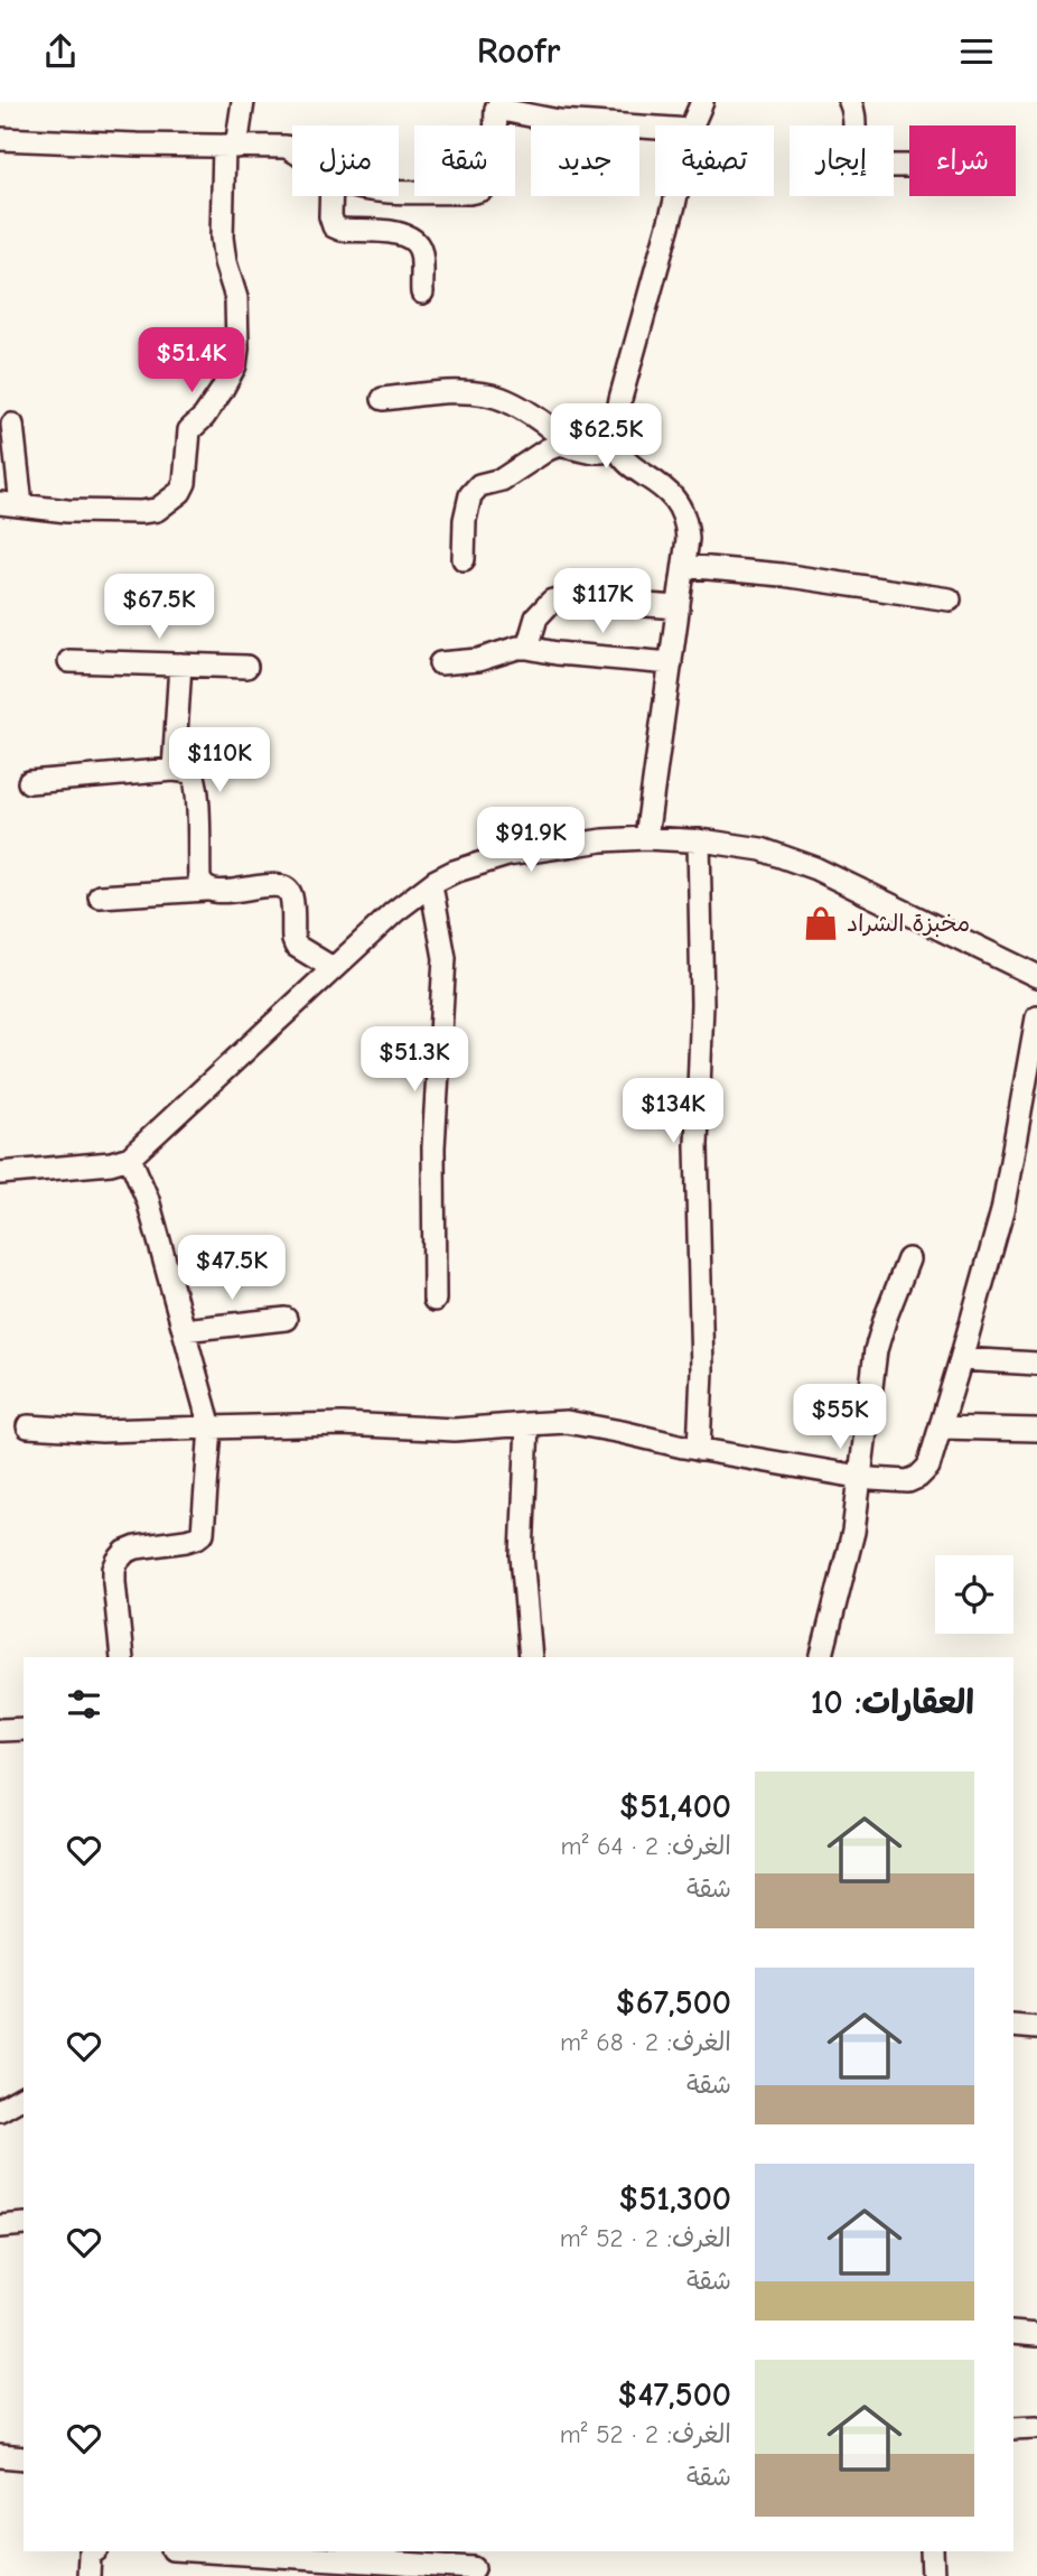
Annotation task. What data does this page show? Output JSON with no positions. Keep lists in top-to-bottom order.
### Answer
{
  "places": {
    "shop": ["مخبزة الشراد"]
  },
  "page": {
    "header": "Roofr",
    "chip": [
      "شراء",
      "إيجار",
      "تصفية",
      "جديد",
      "شقة",
      "منزل"
    ],
    "price": [
      "$51.4K",
      "$62.5K",
      "$117K",
      "$67.5K",
      "$110K",
      "$91.9K",
      "$51.3K",
      "$134K",
      "$47.5K",
      "$55K"
    ],
    "heading": "العقارات: 10",
    "list": [
      {
        "name": "$51,400",
        "note": "الغرف: 2 · 64 m² · شقة"
      },
      {
        "name": "$67,500",
        "note": "الغرف: 2 · 68 m² · شقة"
      },
      {
        "name": "$51,300",
        "note": "الغرف: 2 · 52 m² · شقة"
      },
      {
        "name": "$47,500",
        "note": "الغرف: 2 · 52 m² · شقة"
      }
    ]
  }
}
